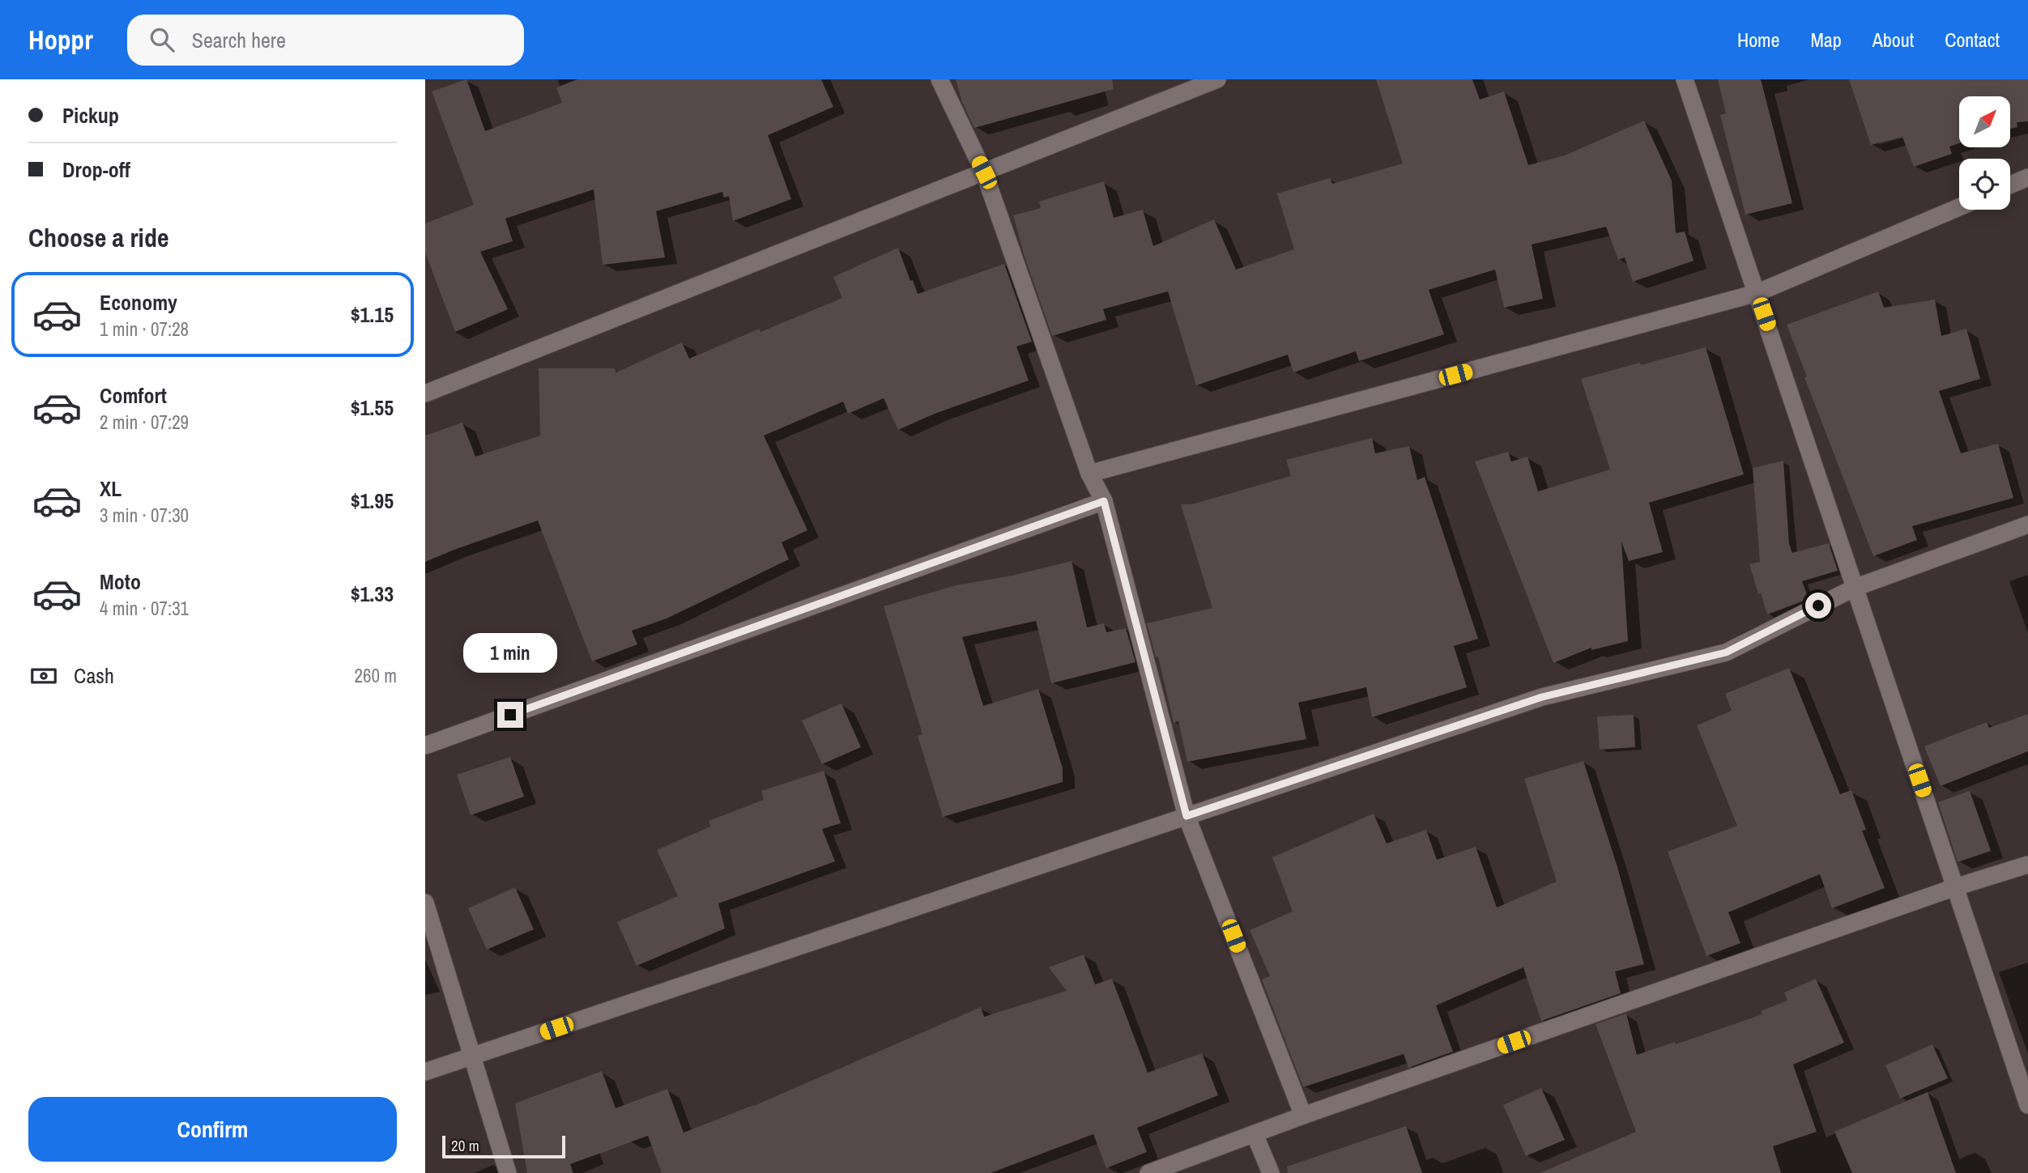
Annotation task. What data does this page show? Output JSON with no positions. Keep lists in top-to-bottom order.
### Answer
{
  "scale_bar": "20 m",
  "north": "top right",
  "page": {
    "header": "Hoppr",
    "search": "Search here",
    "nav": [
      "Home",
      "Map",
      "About",
      "Contact"
    ],
    "banner": ["Pickup", "Drop-off"],
    "heading": "Choose a ride",
    "list": [
      {
        "name": "Economy",
        "note": "1 min · 07:28",
        "value": "$1.15"
      },
      {
        "name": "Comfort",
        "note": "2 min · 07:29",
        "value": "$1.55"
      },
      {
        "name": "XL",
        "note": "3 min · 07:30",
        "value": "$1.95"
      },
      {
        "name": "Moto",
        "note": "4 min · 07:31",
        "value": "$1.33"
      }
    ],
    "bubble": "1 min",
    "pay": ["Cash", "260 m"],
    "buttons": "Confirm",
    "scale": "20 m"
  }
}
